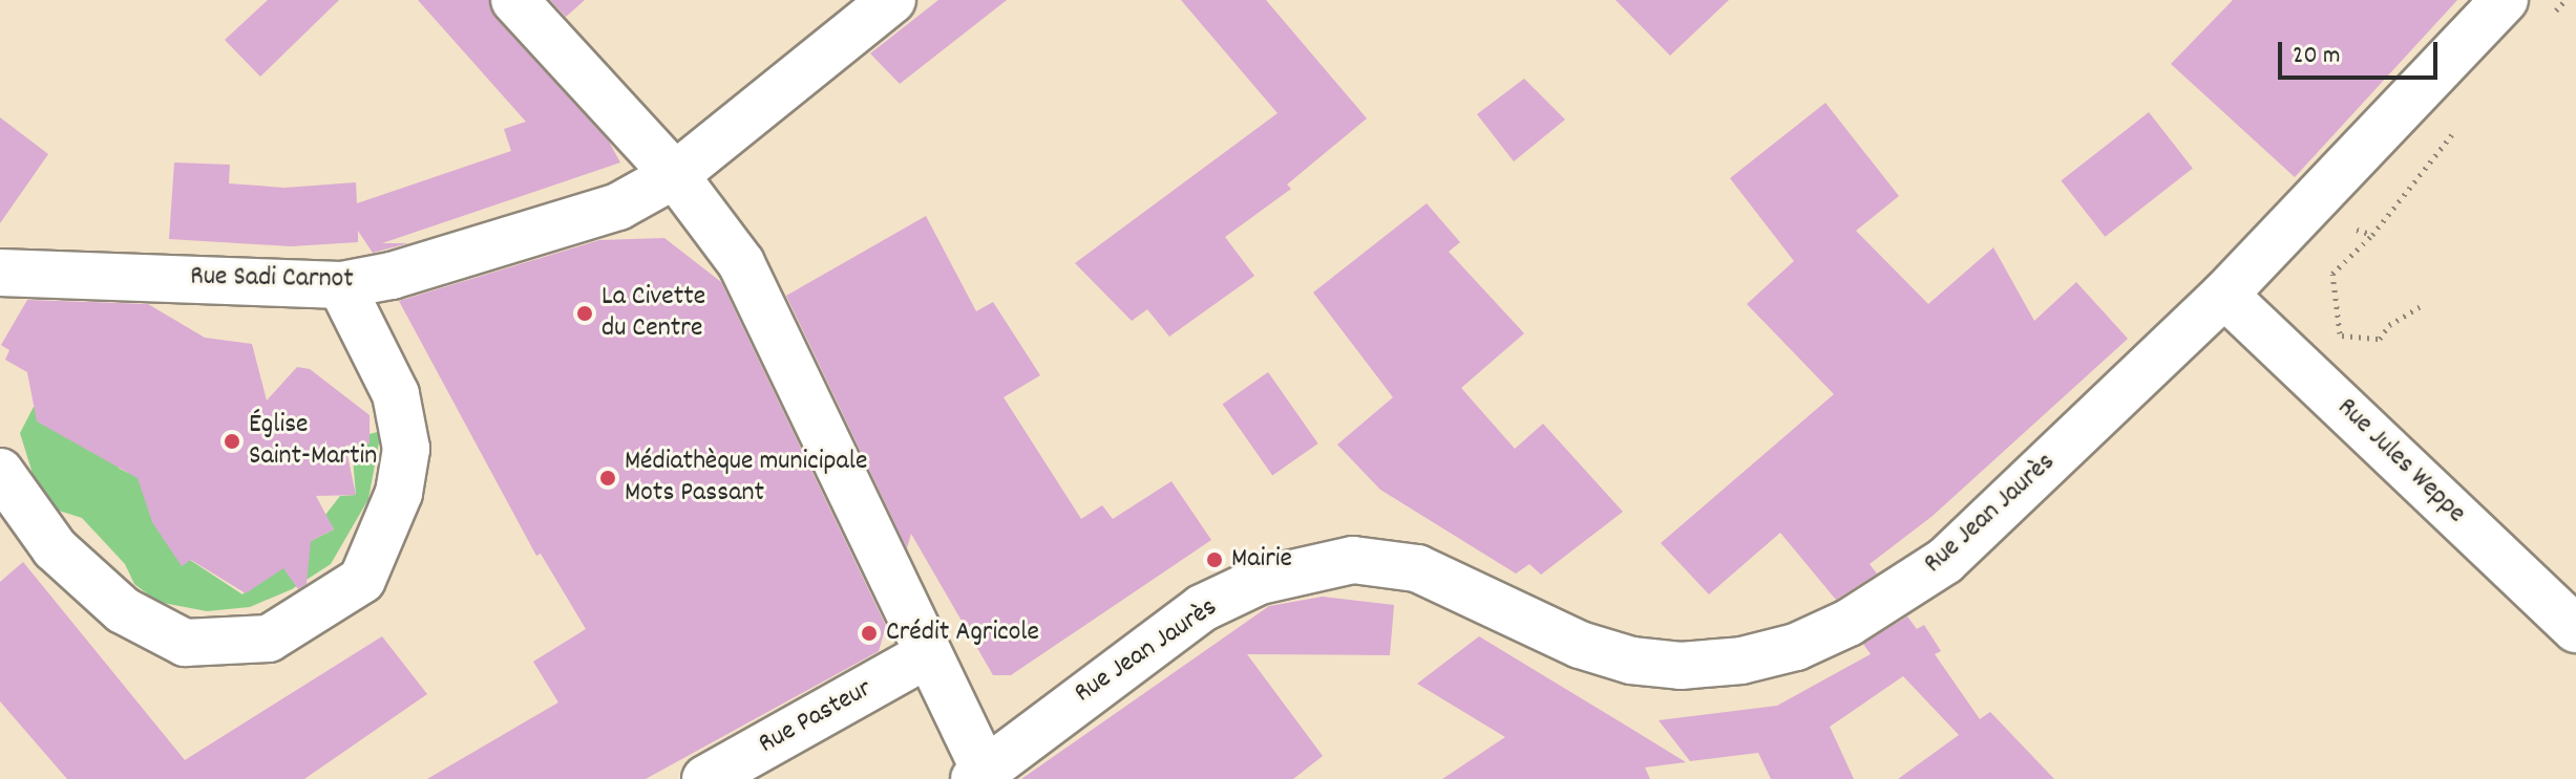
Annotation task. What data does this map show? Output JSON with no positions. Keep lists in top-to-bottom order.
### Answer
{
  "streets": {
    "street": [
      "Rue Sadi Carnot",
      "Rue Jules Weppe",
      "Rue Jean Jaurès",
      "Rue Pasteur"
    ]
  },
  "crossings": [
    ["Rue Jules Weppe", "Rue Jean Jaurès"]
  ],
  "places": [
    "La Civette du Centre",
    "Église Saint-Martin",
    "Médiathèque municipale Mots Passant",
    "Mairie",
    "Crédit Agricole"
  ],
  "scale_bar": "20 m"
}
